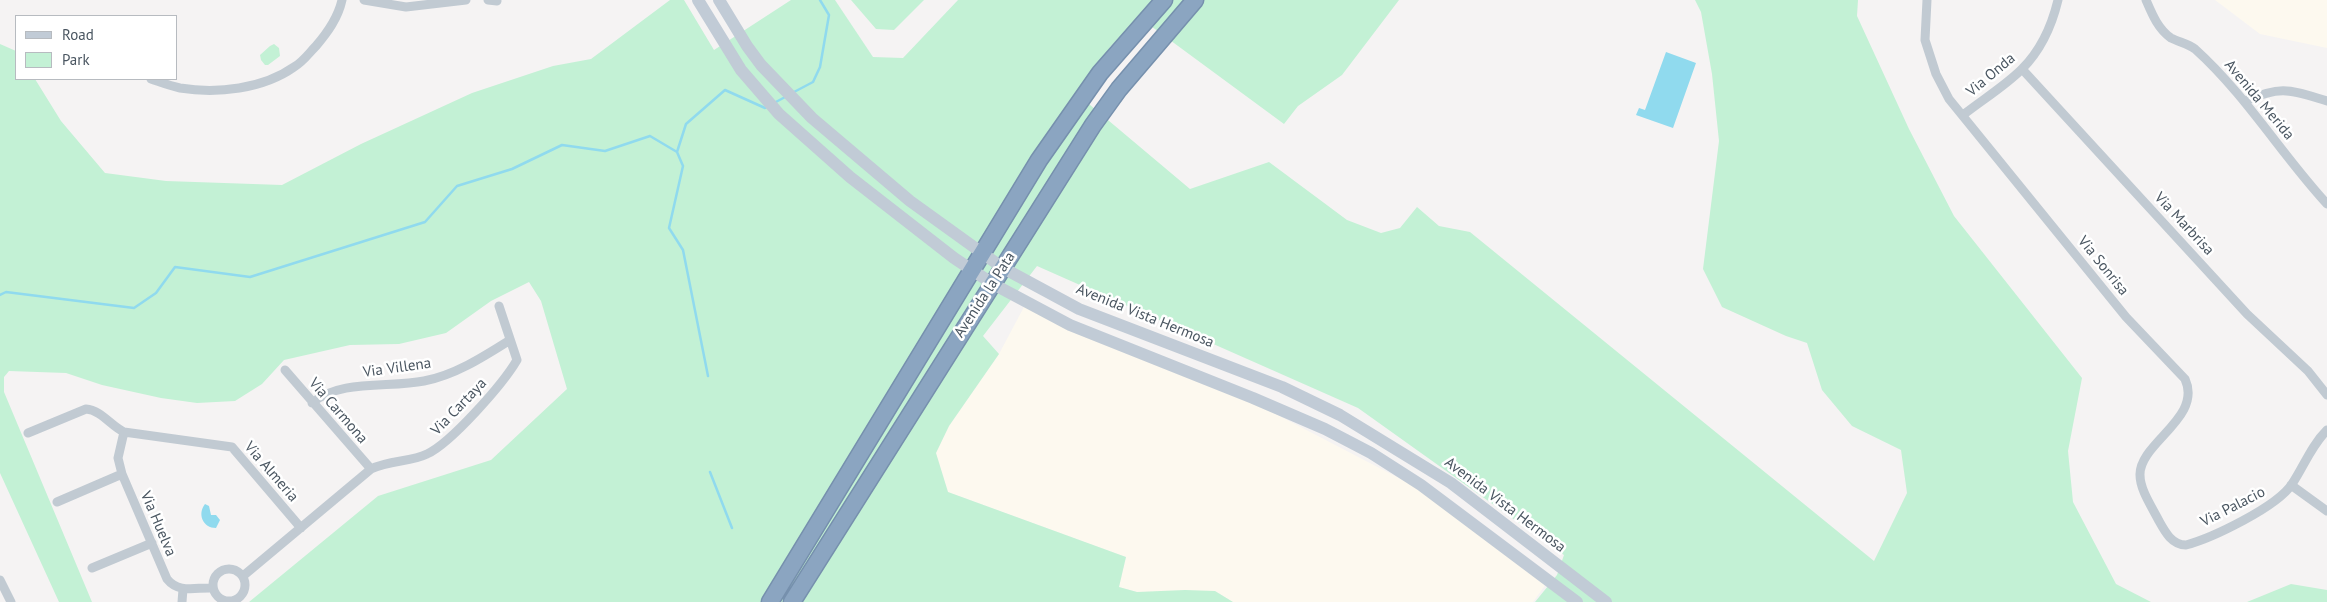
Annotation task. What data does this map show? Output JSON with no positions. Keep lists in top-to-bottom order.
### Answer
{
  "streets": {
    "highway": ["Avenida la Pata"],
    "main road": ["Avenida Vista Hermosa"],
    "street": [
      "Via Onda",
      "Avenida Merida",
      "Via Marbrisa",
      "Via Sonrisa",
      "Via Villena",
      "Via Cartaya",
      "Via Carmona",
      "Via Almeria",
      "Via Palacio",
      "Via Huelva"
    ]
  },
  "crossings": [
    ["Via Onda", "Via Marbrisa"],
    ["Via Onda", "Via Sonrisa"],
    ["Via Sonrisa", "Via Palacio"],
    ["Avenida la Pata", "Avenida Vista Hermosa"],
    ["Via Villena", "Via Cartaya"],
    ["Via Villena", "Via Carmona"],
    ["Via Cartaya", "Via Carmona"],
    ["Via Cartaya", "Via Almeria"],
    ["Via Almeria", "Via Huelva"]
  ],
  "legend": ["Road", "Park"]
}
